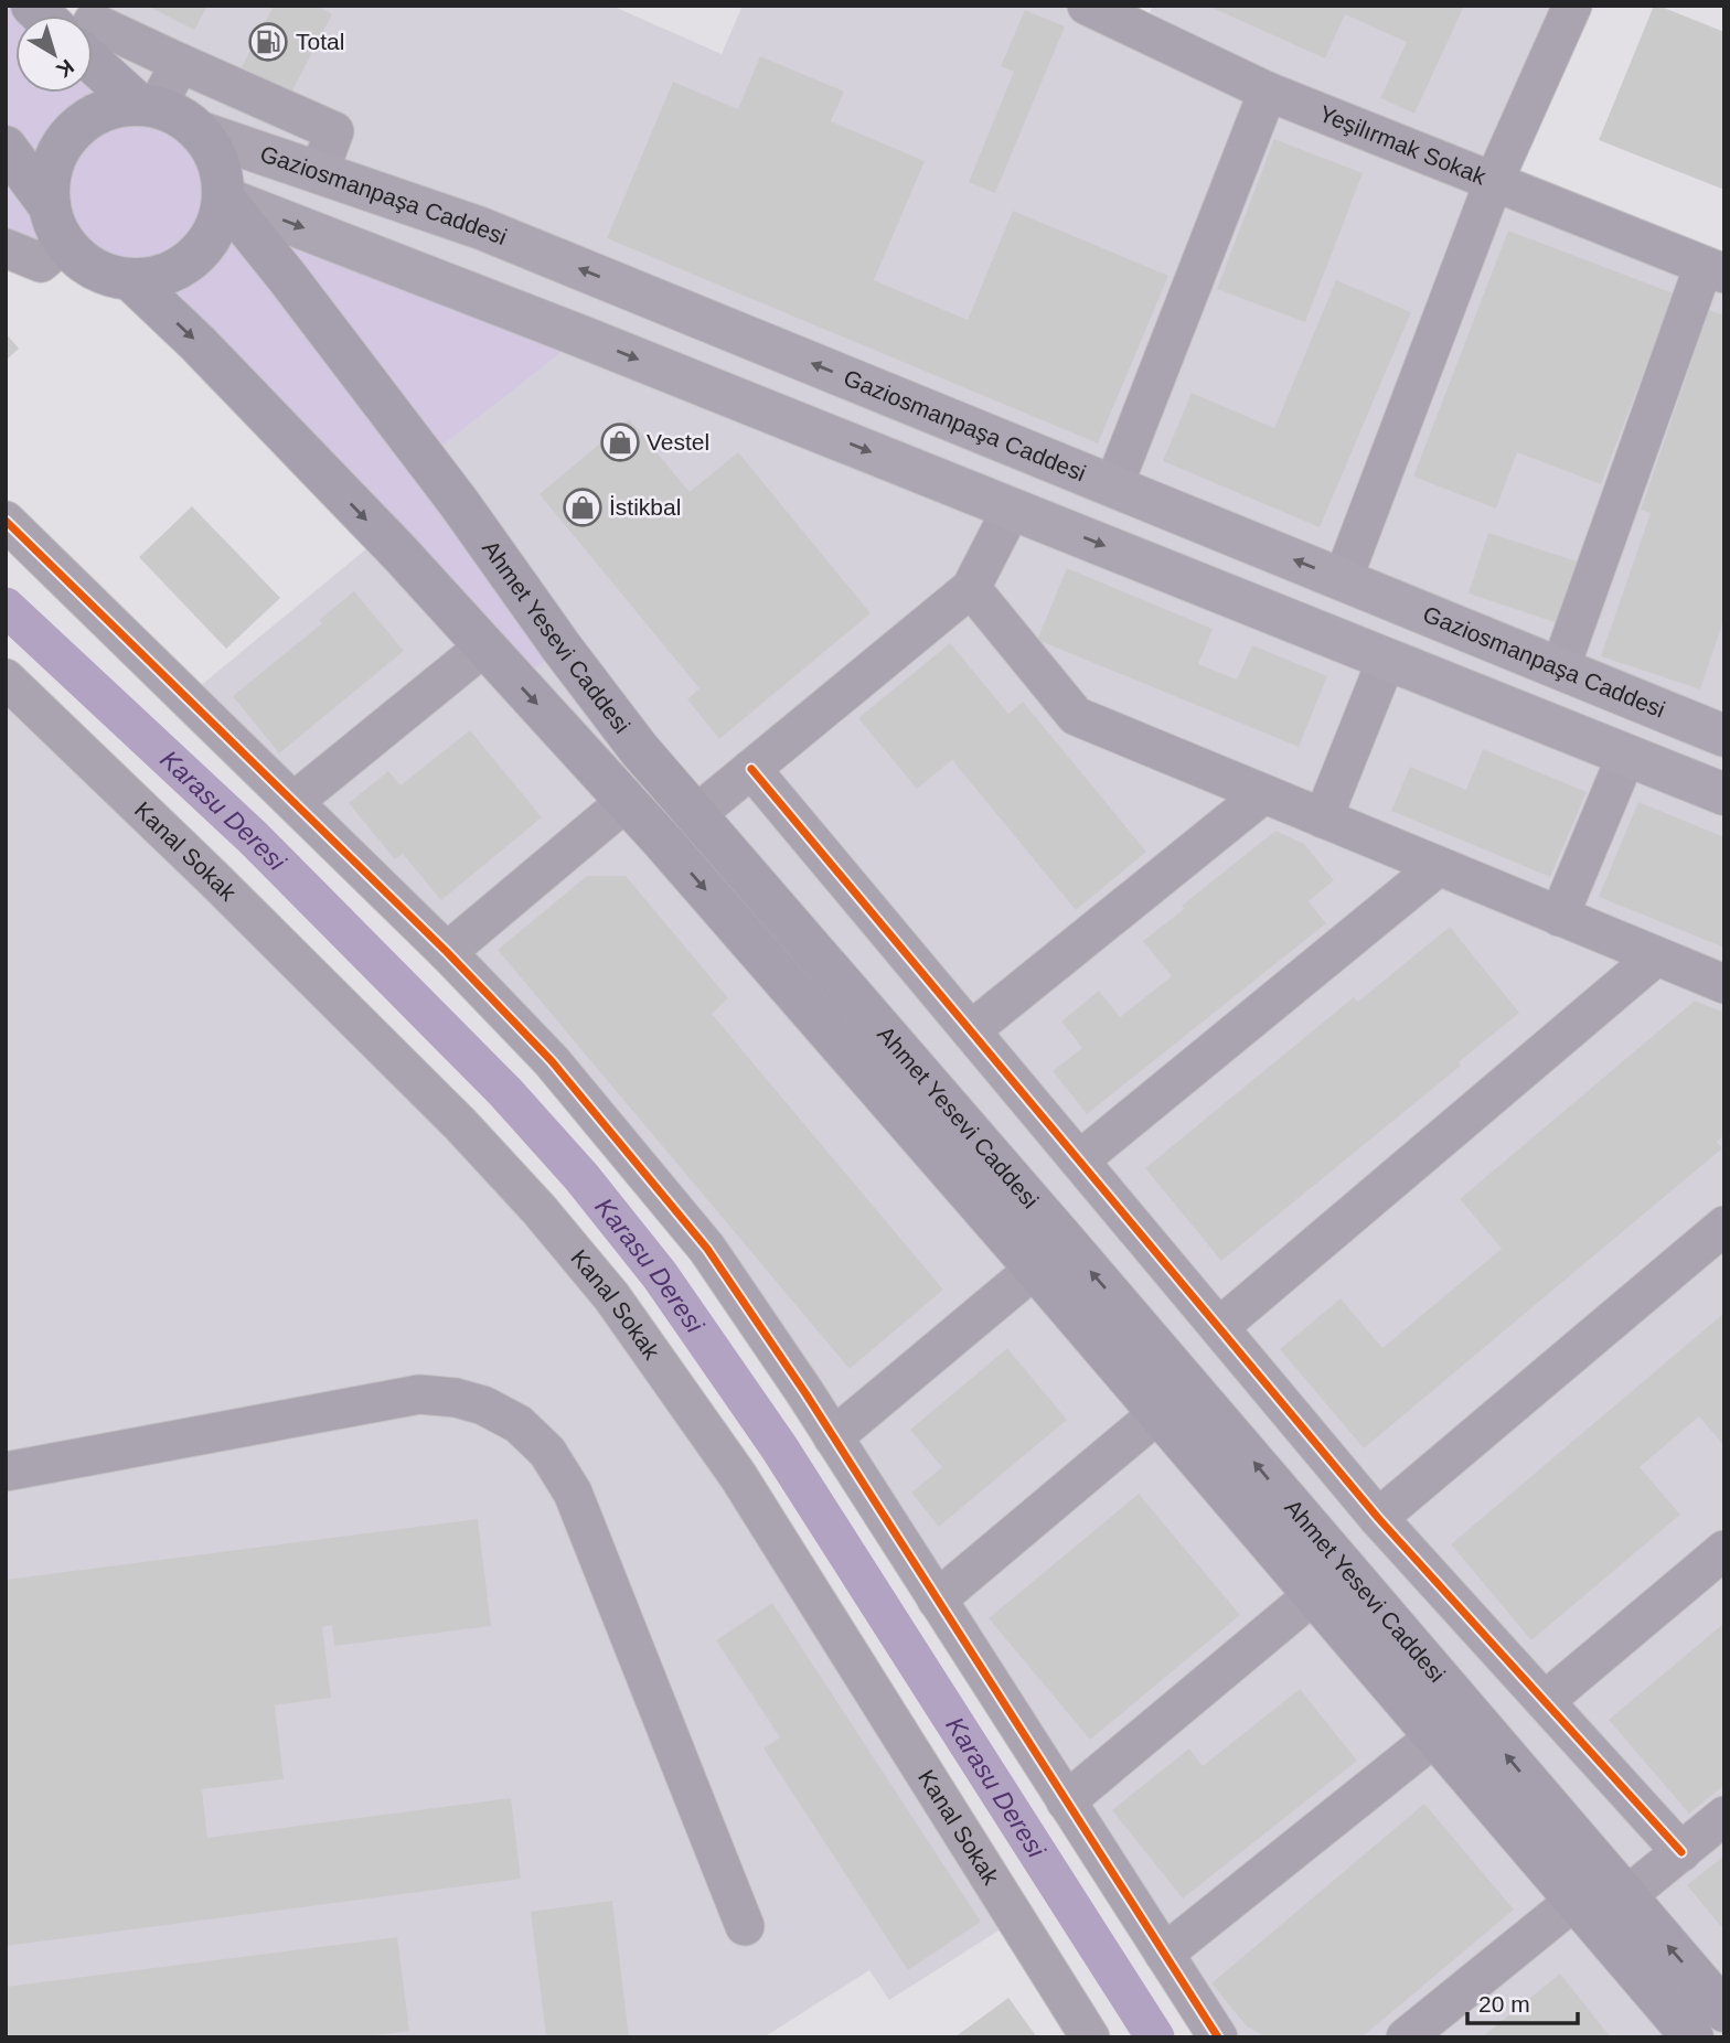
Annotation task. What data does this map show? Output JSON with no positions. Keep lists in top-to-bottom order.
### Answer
{
  "streets": {
    "highway": ["Gaziosmanpaşa Caddesi", "Ahmet Yesevi Caddesi"],
    "street": ["Yeşilırmak Sokak", "Kanal Sokak"]
  },
  "crossings": [
    ["Gaziosmanpaşa Caddesi", "Ahmet Yesevi Caddesi"]
  ],
  "one_way": ["Gaziosmanpaşa Caddesi"],
  "water": ["Karasu Deresi"],
  "places": {
    "fuel station": ["Total"],
    "shop": ["Vestel", "İstikbal"]
  },
  "scale_bar": "20 m",
  "north": "bottom right"
}
